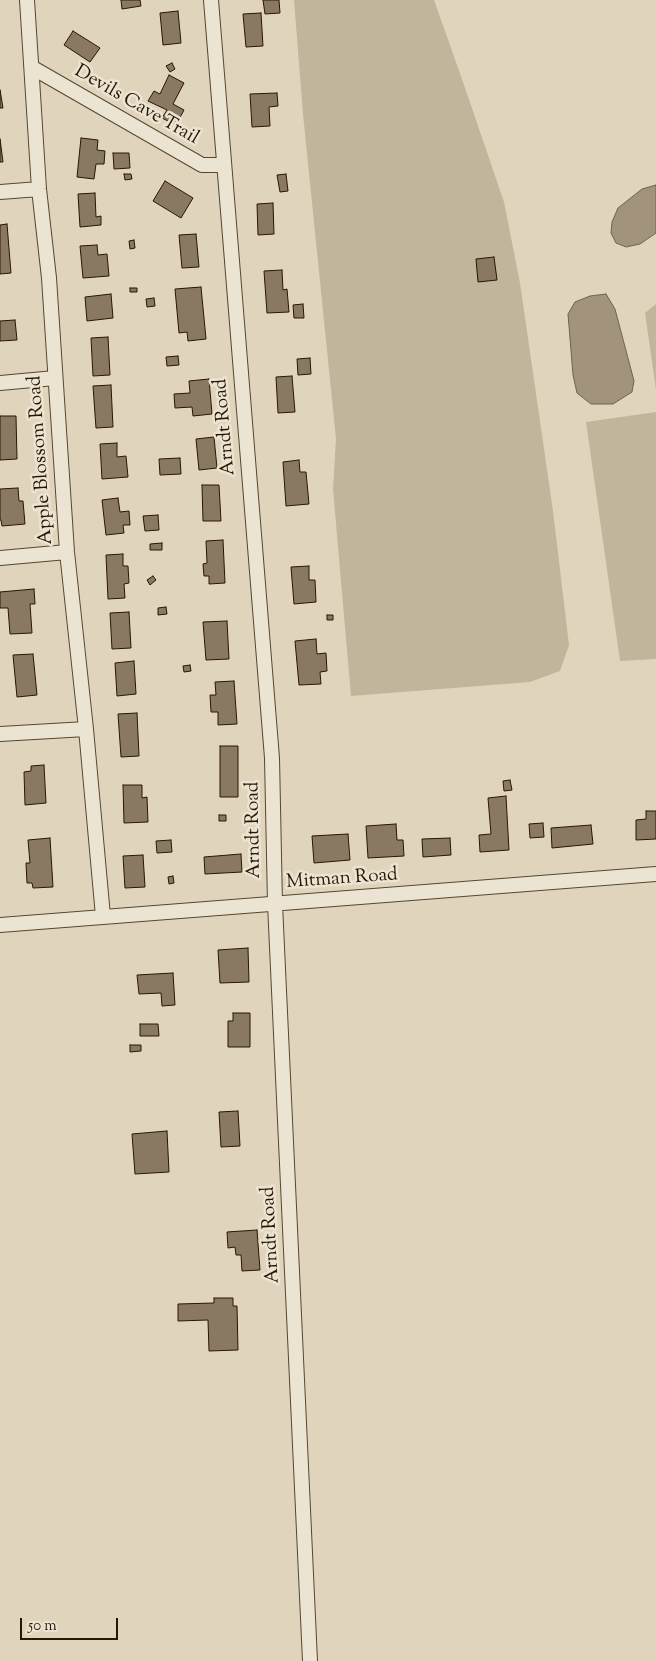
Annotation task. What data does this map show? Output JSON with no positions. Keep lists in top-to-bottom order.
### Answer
{
  "streets": {
    "street": [
      "Devils Cave Trail",
      "Arndt Road",
      "Apple Blossom Road",
      "Mitman Road"
    ]
  },
  "crossings": [
    ["Devils Cave Trail", "Arndt Road"],
    ["Devils Cave Trail", "Apple Blossom Road"],
    ["Arndt Road", "Mitman Road"],
    ["Apple Blossom Road", "Mitman Road"]
  ],
  "scale_bar": "50 m"
}
